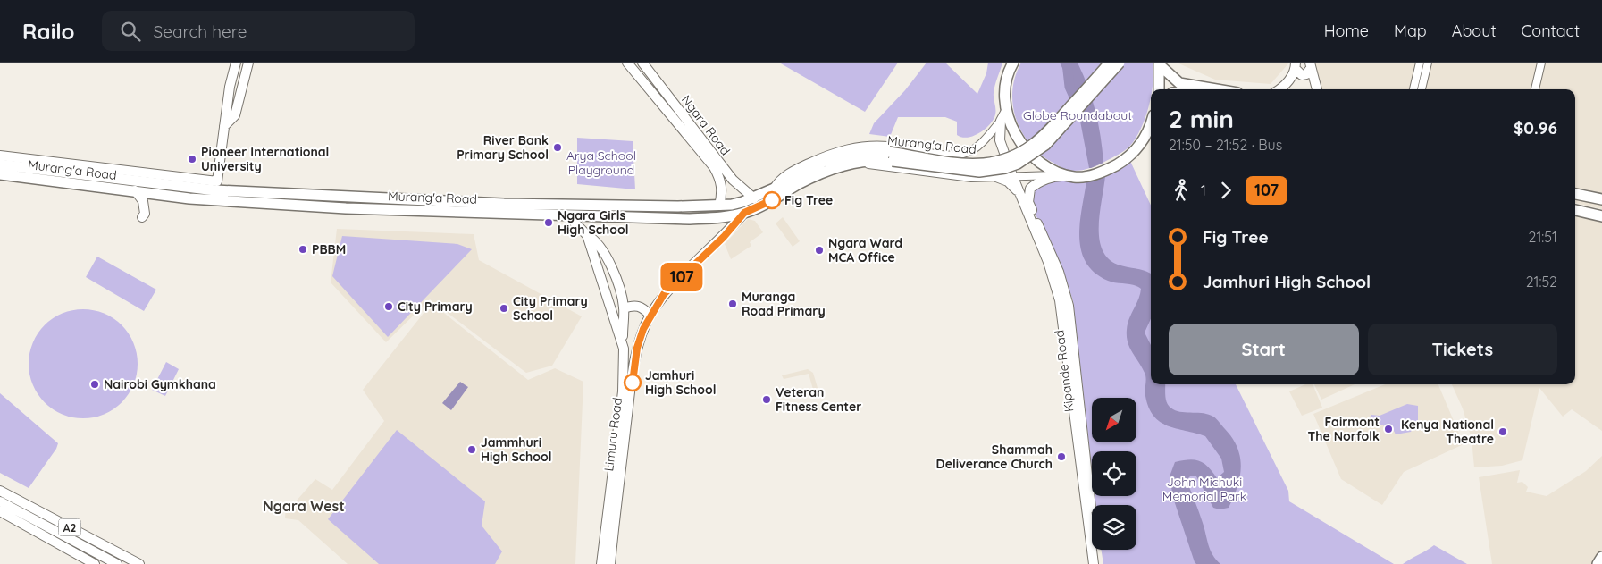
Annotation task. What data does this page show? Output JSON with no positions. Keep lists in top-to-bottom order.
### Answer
{
  "streets": {
    "highway": ["Murang'a Road"],
    "main road": [
      "Ngara Road",
      "Kipande Road",
      "Limuru Road",
      "A2"
    ]
  },
  "crossings": [
    ["Ngara Road", "Murang'a Road"],
    ["Murang'a Road", "Kipande Road"],
    ["Murang'a Road", "Limuru Road"]
  ],
  "districts": ["Ngara West"],
  "parks": ["Globe Roundabout", "Arya School Playground", "John Michuki Memorial Park"],
  "places": [
    "River Bank Primary School",
    "Pioneer International University",
    "Fig Tree",
    "Ngara Girls High School",
    "PBBM",
    "Ngara Ward MCA Office",
    "Muranga Road Primary",
    "City Primary",
    "City Primary School",
    "Jamhuri High School",
    "Nairobi Gymkhana",
    "Veteran Fitness Center",
    "Fairmont The Norfolk",
    "Kenya National Theatre",
    "Jammhuri High School",
    "Shammah Deliverance Church"
  ],
  "lines": ["bus line 107"],
  "north": "bottom left",
  "page": {
    "header": "Railo",
    "search": "Search here",
    "nav": [
      "Home",
      "Map",
      "About",
      "Contact"
    ],
    "on_map": "107",
    "heading": ["2 min", "21:50 – 21:52 · Bus", "$0.96"],
    "legs": ["1", "107"],
    "list": [
      {
        "name": "Fig Tree",
        "value": "21:51"
      },
      {
        "name": "Jamhuri High School",
        "value": "21:52"
      }
    ],
    "buttons": ["Start", "Tickets"]
  }
}
